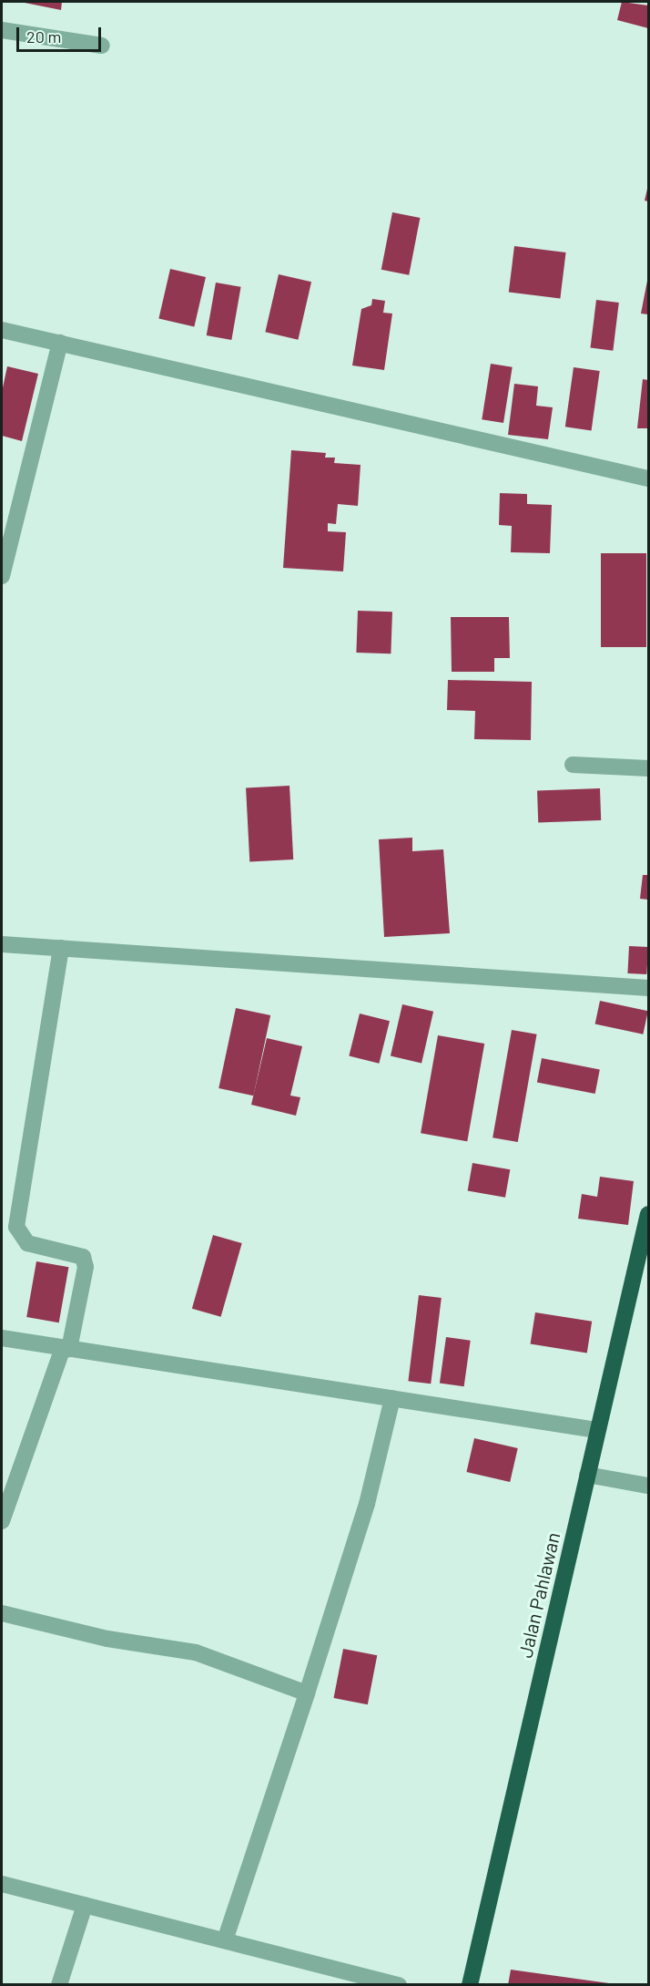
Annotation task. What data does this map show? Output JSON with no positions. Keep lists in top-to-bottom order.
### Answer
{
  "streets": {
    "highway": ["Jalan Pahlawan"]
  },
  "scale_bar": "20 m"
}
